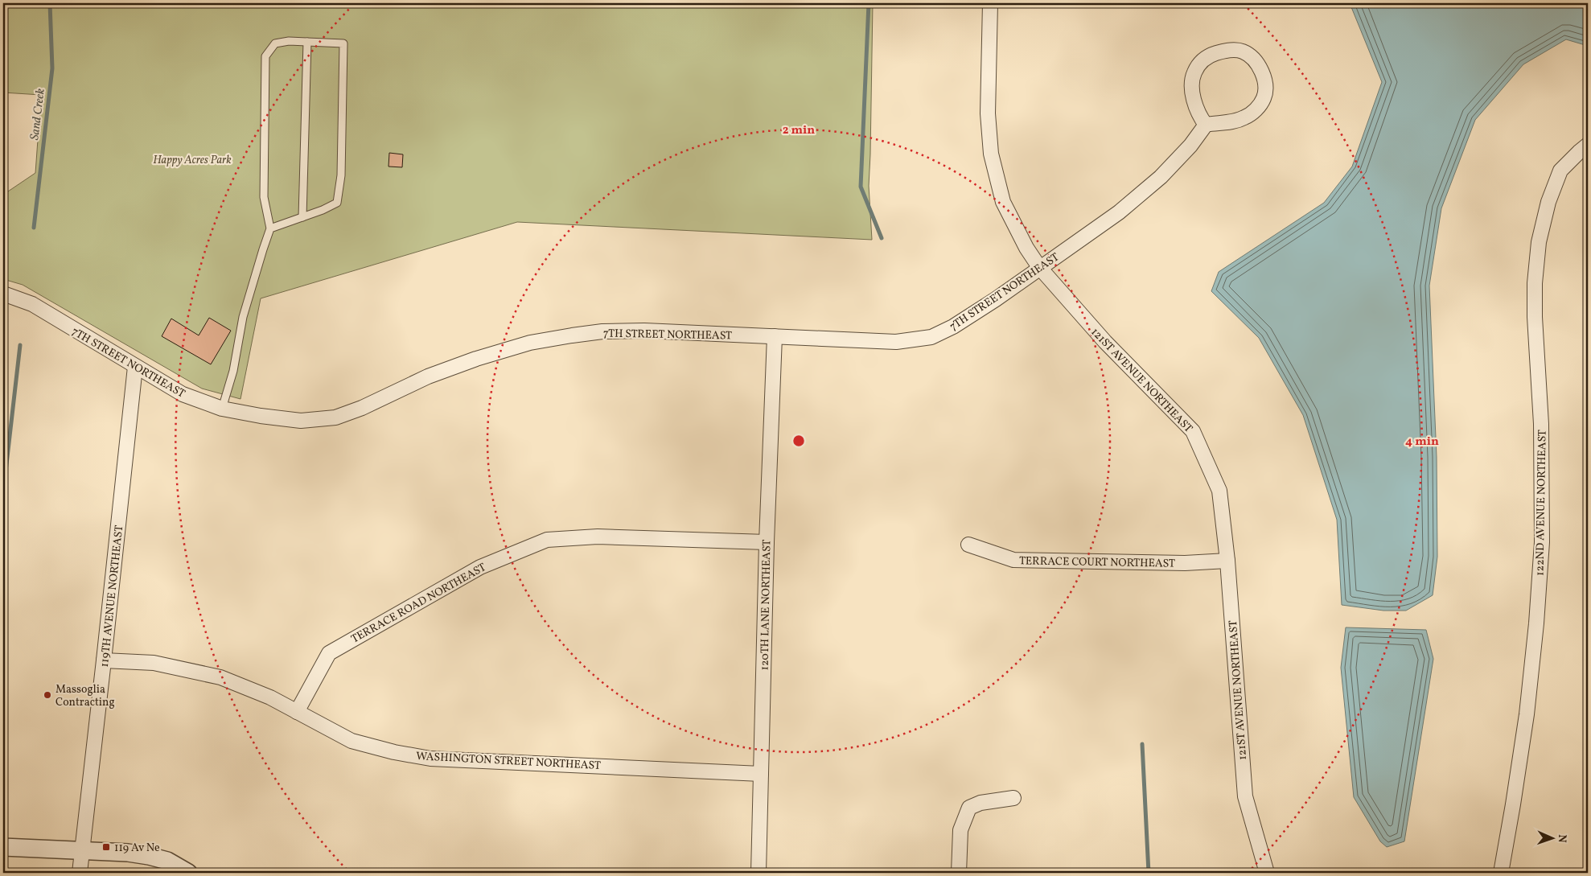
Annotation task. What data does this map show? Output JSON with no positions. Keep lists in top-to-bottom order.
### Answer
{
  "streets": {
    "street": [
      "7TH STREET NORTHEAST",
      "121ST AVENUE NORTHEAST",
      "122ND AVENUE NORTHEAST",
      "TERRACE COURT NORTHEAST",
      "119TH AVENUE NORTHEAST",
      "TERRACE ROAD NORTHEAST",
      "120TH LANE NORTHEAST",
      "WASHINGTON STREET NORTHEAST"
    ]
  },
  "crossings": [
    ["7TH STREET NORTHEAST", "121ST AVENUE NORTHEAST"],
    ["7TH STREET NORTHEAST", "119TH AVENUE NORTHEAST"],
    ["7TH STREET NORTHEAST", "120TH LANE NORTHEAST"],
    ["121ST AVENUE NORTHEAST", "TERRACE COURT NORTHEAST"],
    ["119TH AVENUE NORTHEAST", "WASHINGTON STREET NORTHEAST"],
    ["TERRACE ROAD NORTHEAST", "120TH LANE NORTHEAST"],
    ["TERRACE ROAD NORTHEAST", "WASHINGTON STREET NORTHEAST"],
    ["120TH LANE NORTHEAST", "WASHINGTON STREET NORTHEAST"]
  ],
  "water": ["Sand Creek"],
  "parks": ["Happy Acres Park"],
  "places": {
    "other": ["Massoglia Contracting"],
    "transit": ["119 Av Ne"]
  },
  "north": "right",
  "rings": ["2 min", "4 min"]
}
